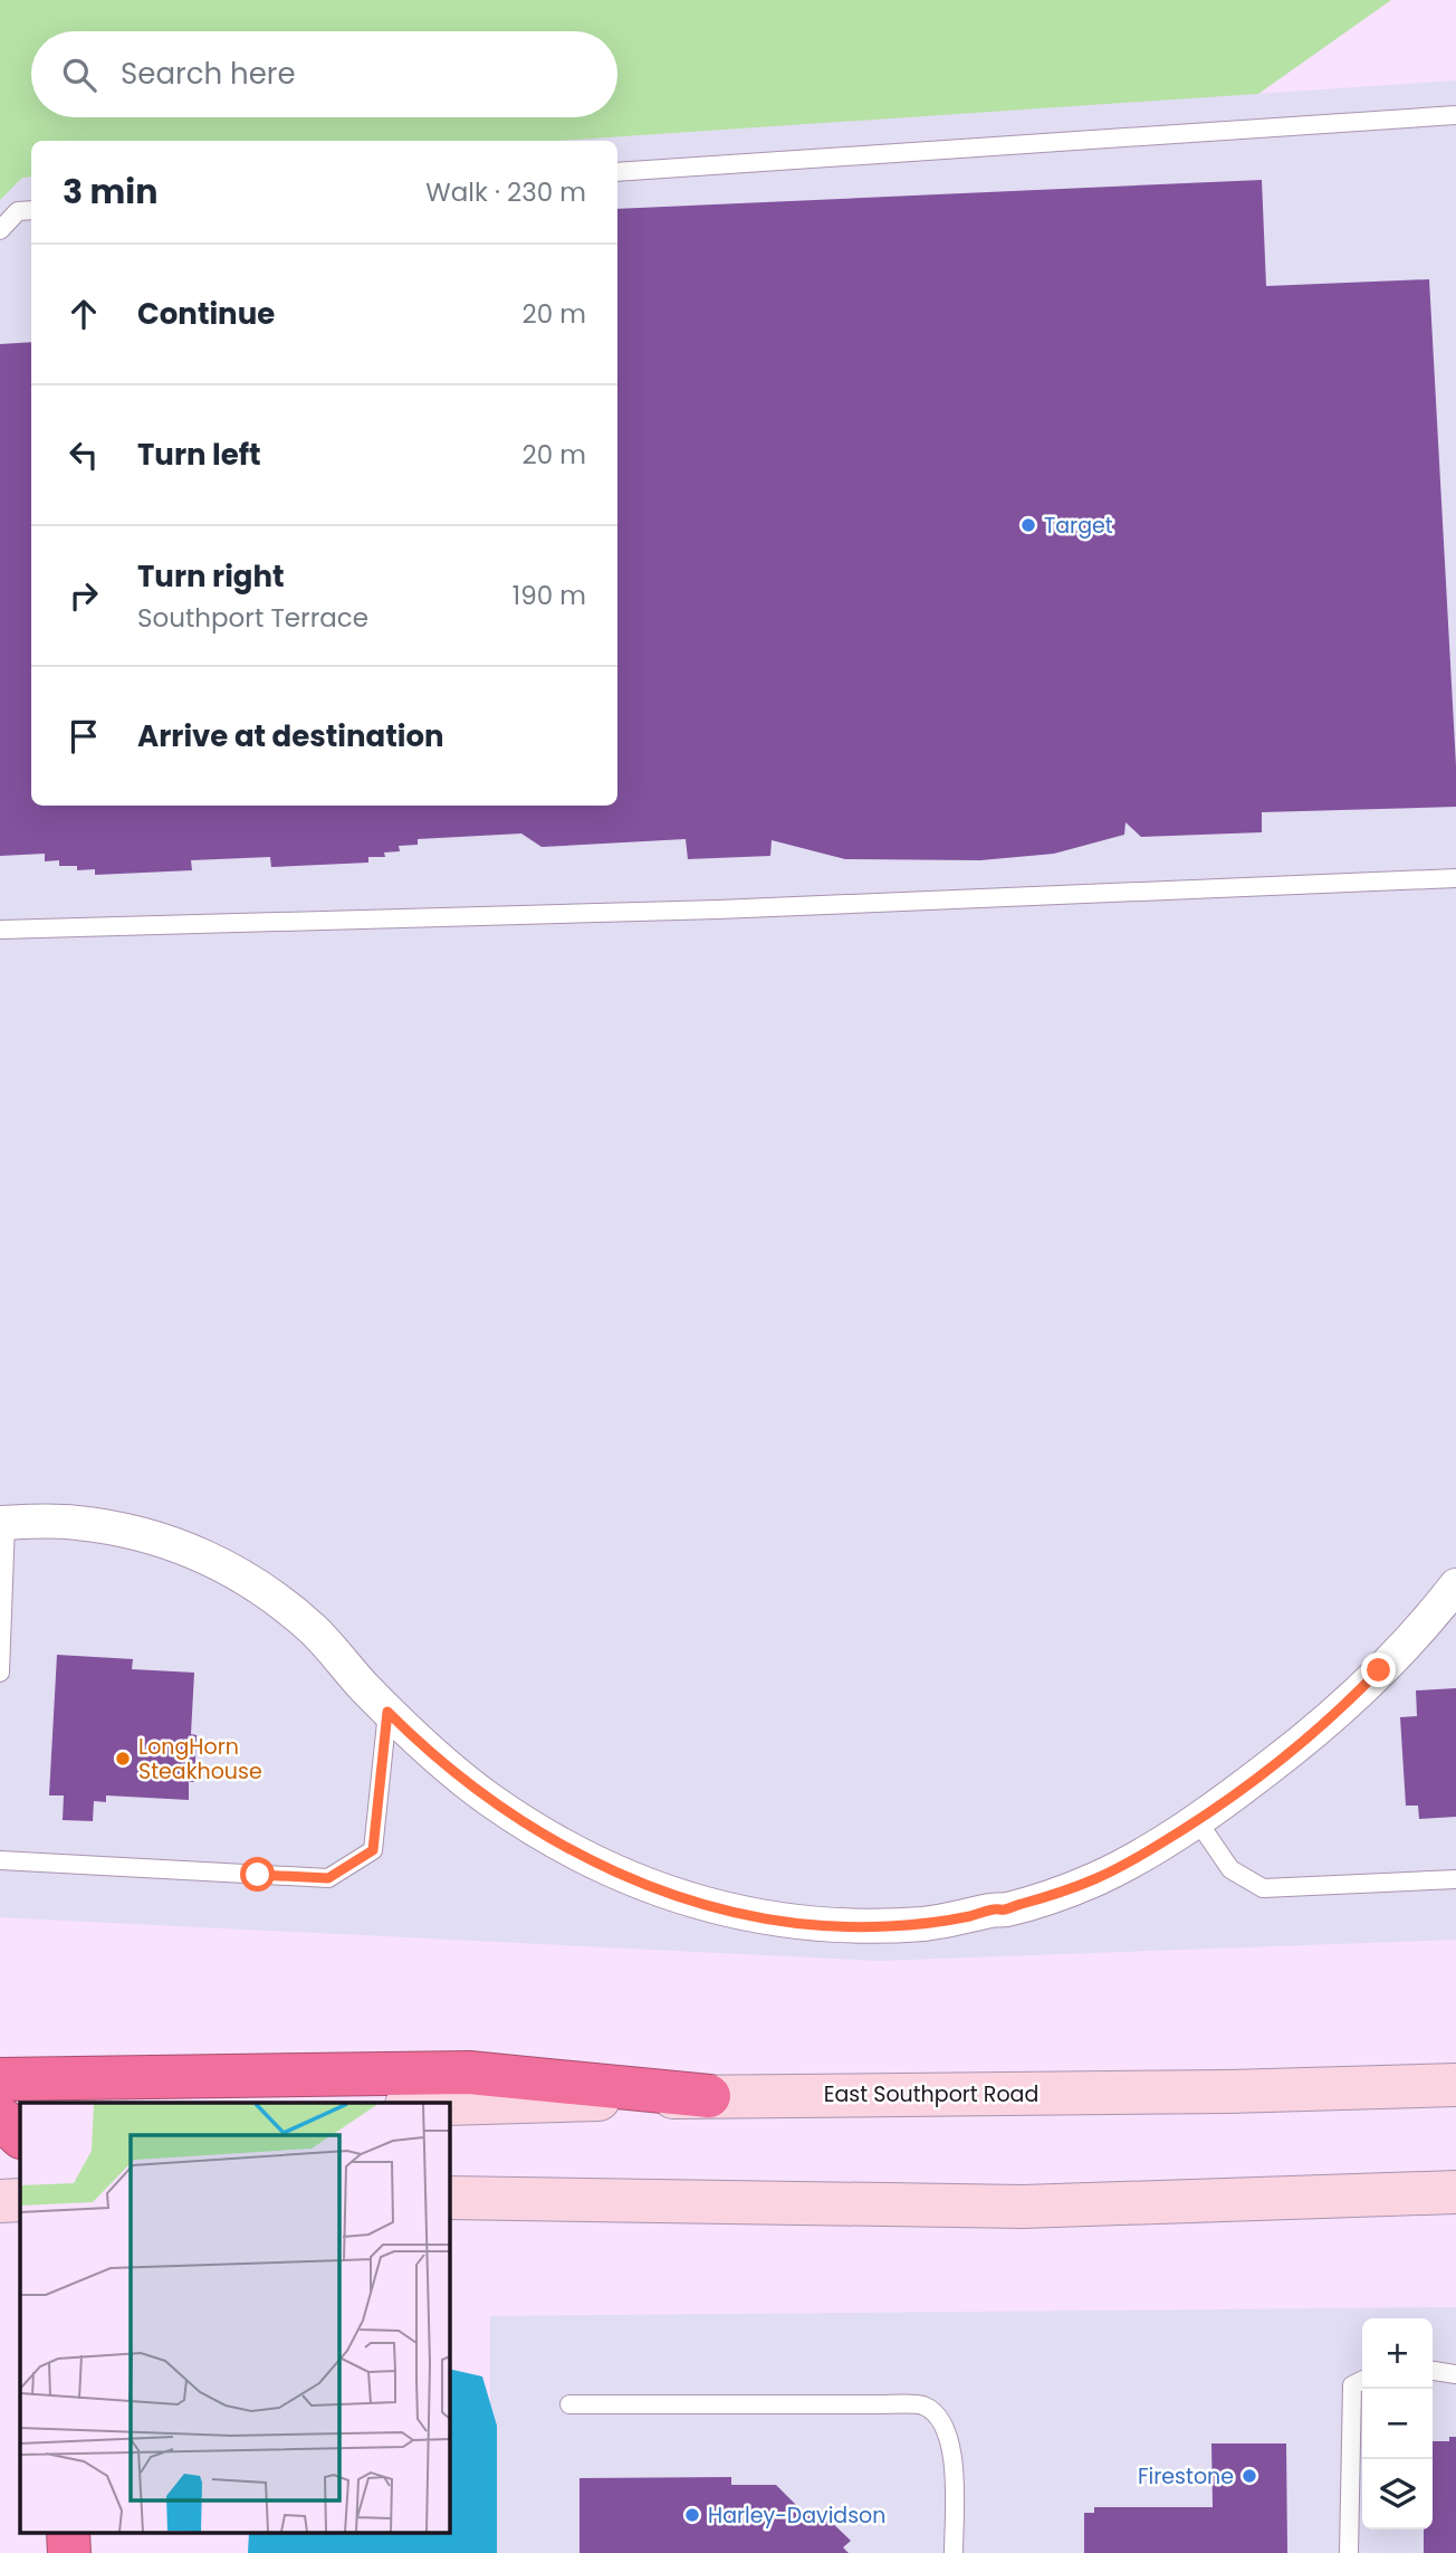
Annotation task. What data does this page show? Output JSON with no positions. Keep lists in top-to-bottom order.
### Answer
{
  "streets": {
    "main road": ["East Southport Road"]
  },
  "places": [
    "Target",
    "LongHorn Steakhouse",
    "Firestone",
    "Harley-Davidson"
  ],
  "page": {
    "search": "Search here",
    "heading": ["3 min", "Walk · 230 m"],
    "list": [
      ["Continue", "20 m"],
      ["Turn left", "20 m"],
      ["Turn right", "Southport Terrace", "190 m"],
      "Arrive at destination"
    ],
    "map_buttons": ["+", "−"]
  }
}
